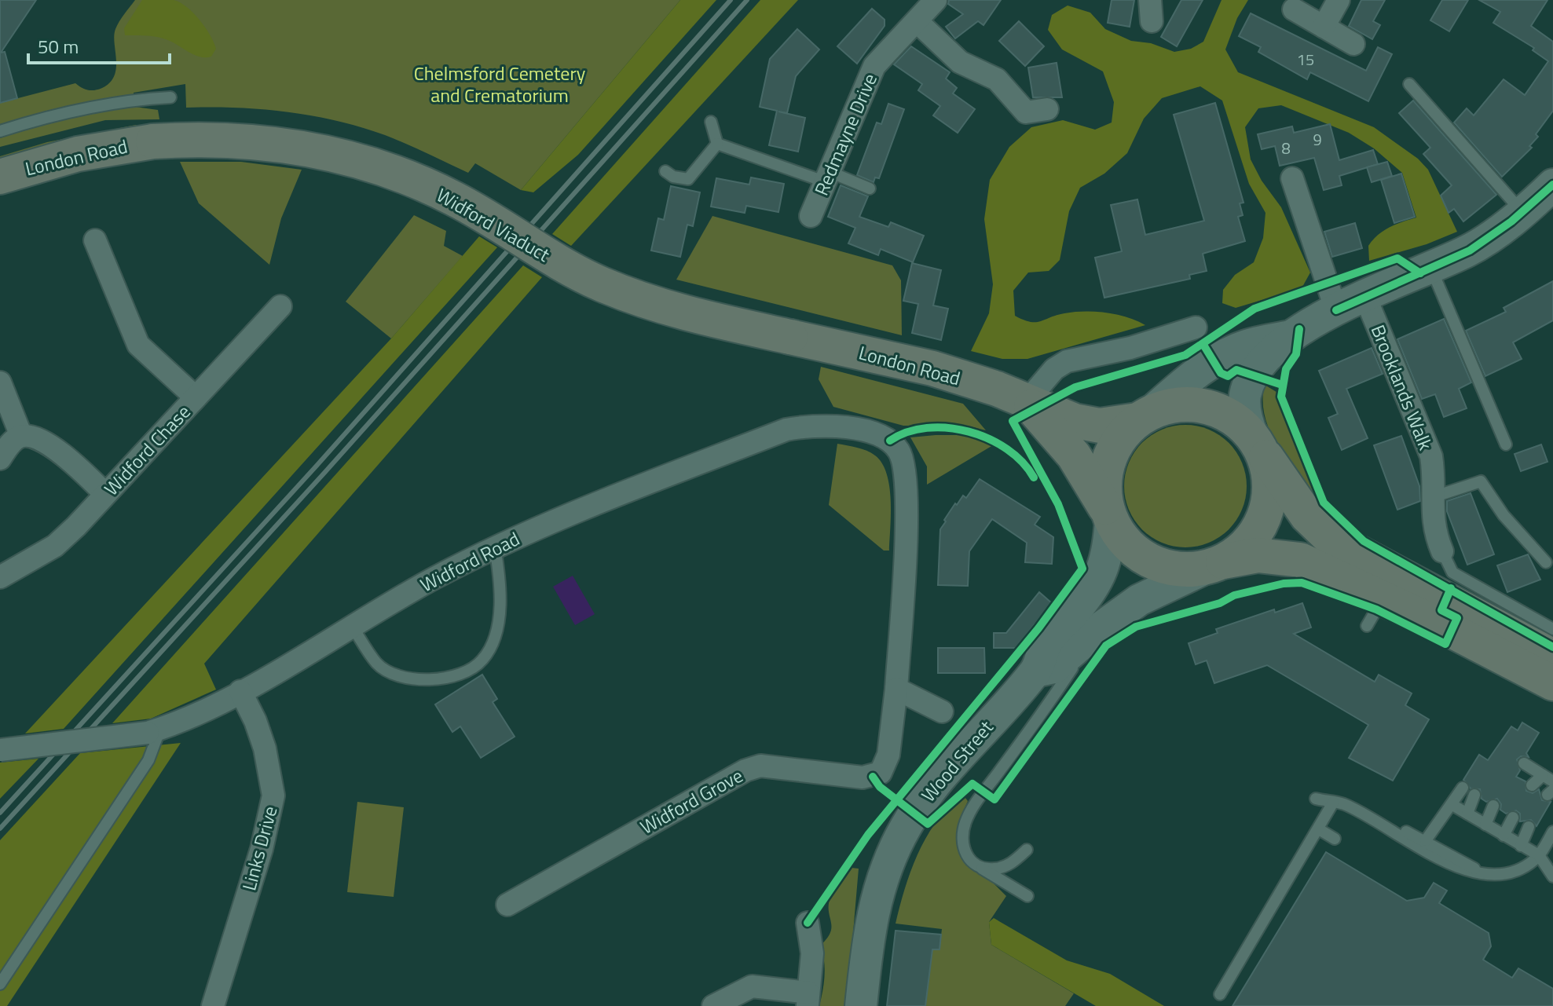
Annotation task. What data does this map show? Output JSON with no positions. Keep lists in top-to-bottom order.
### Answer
{
  "streets": {
    "main road": ["London Road", "Widford Viaduct", "Wood Street"],
    "street": [
      "Redmayne Drive",
      "Brooklands Walk",
      "Widford Chase",
      "Widford Road",
      "Widford Grove",
      "Links Drive"
    ]
  },
  "crossings": [
    ["London Road", "Widford Viaduct"],
    ["London Road", "Wood Street"],
    ["Widford Road", "Widford Grove"],
    ["Widford Road", "Links Drive"]
  ],
  "parks": ["Chelmsford Cemetery and Crematorium"],
  "house_numbers": ["15", "9", "8"],
  "scale_bar": "50 m"
}
